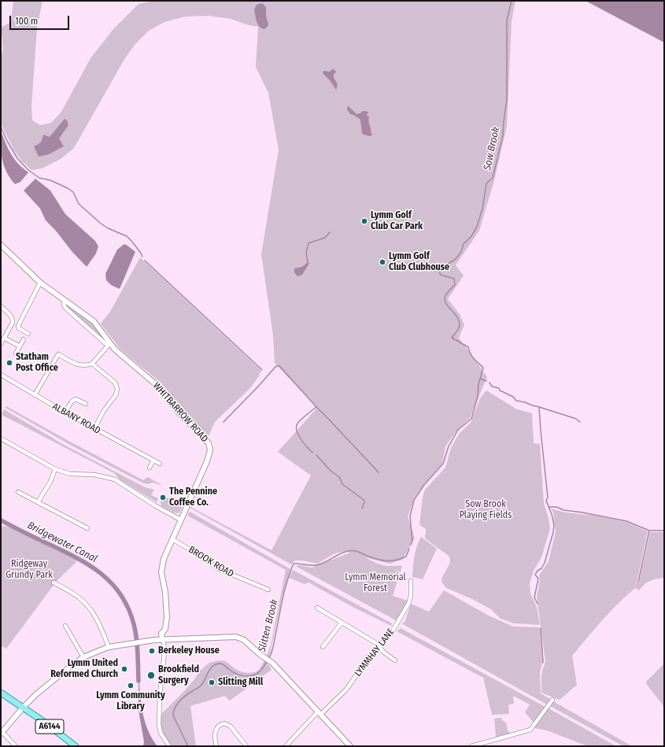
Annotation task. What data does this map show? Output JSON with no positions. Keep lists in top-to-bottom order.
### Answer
{
  "streets": {
    "main road": ["A6144"],
    "street": [
      "WHITBARROW ROAD",
      "ALBANY ROAD",
      "BROOK ROAD",
      "LYMMHAY LANE"
    ]
  },
  "crossings": [
    ["WHITBARROW ROAD", "BROOK ROAD"]
  ],
  "water": ["Sow Brook", "Bridgewater Canal", "Slitten Brook"],
  "parks": ["Sow Brook Playing Fields", "Ridgeway Grundy Park", "Lymm Memorial Forest"],
  "places": [
    "Lymm Golf Club Car Park",
    "Lymm Golf Club Clubhouse",
    "Statham Post Office",
    "The Pennine Coffee Co.",
    "Berkeley House",
    "Lymm United Reformed Church",
    "Brookfield Surgery",
    "Slitting Mill",
    "Lymm Community Library"
  ],
  "scale_bar": "100 m"
}
